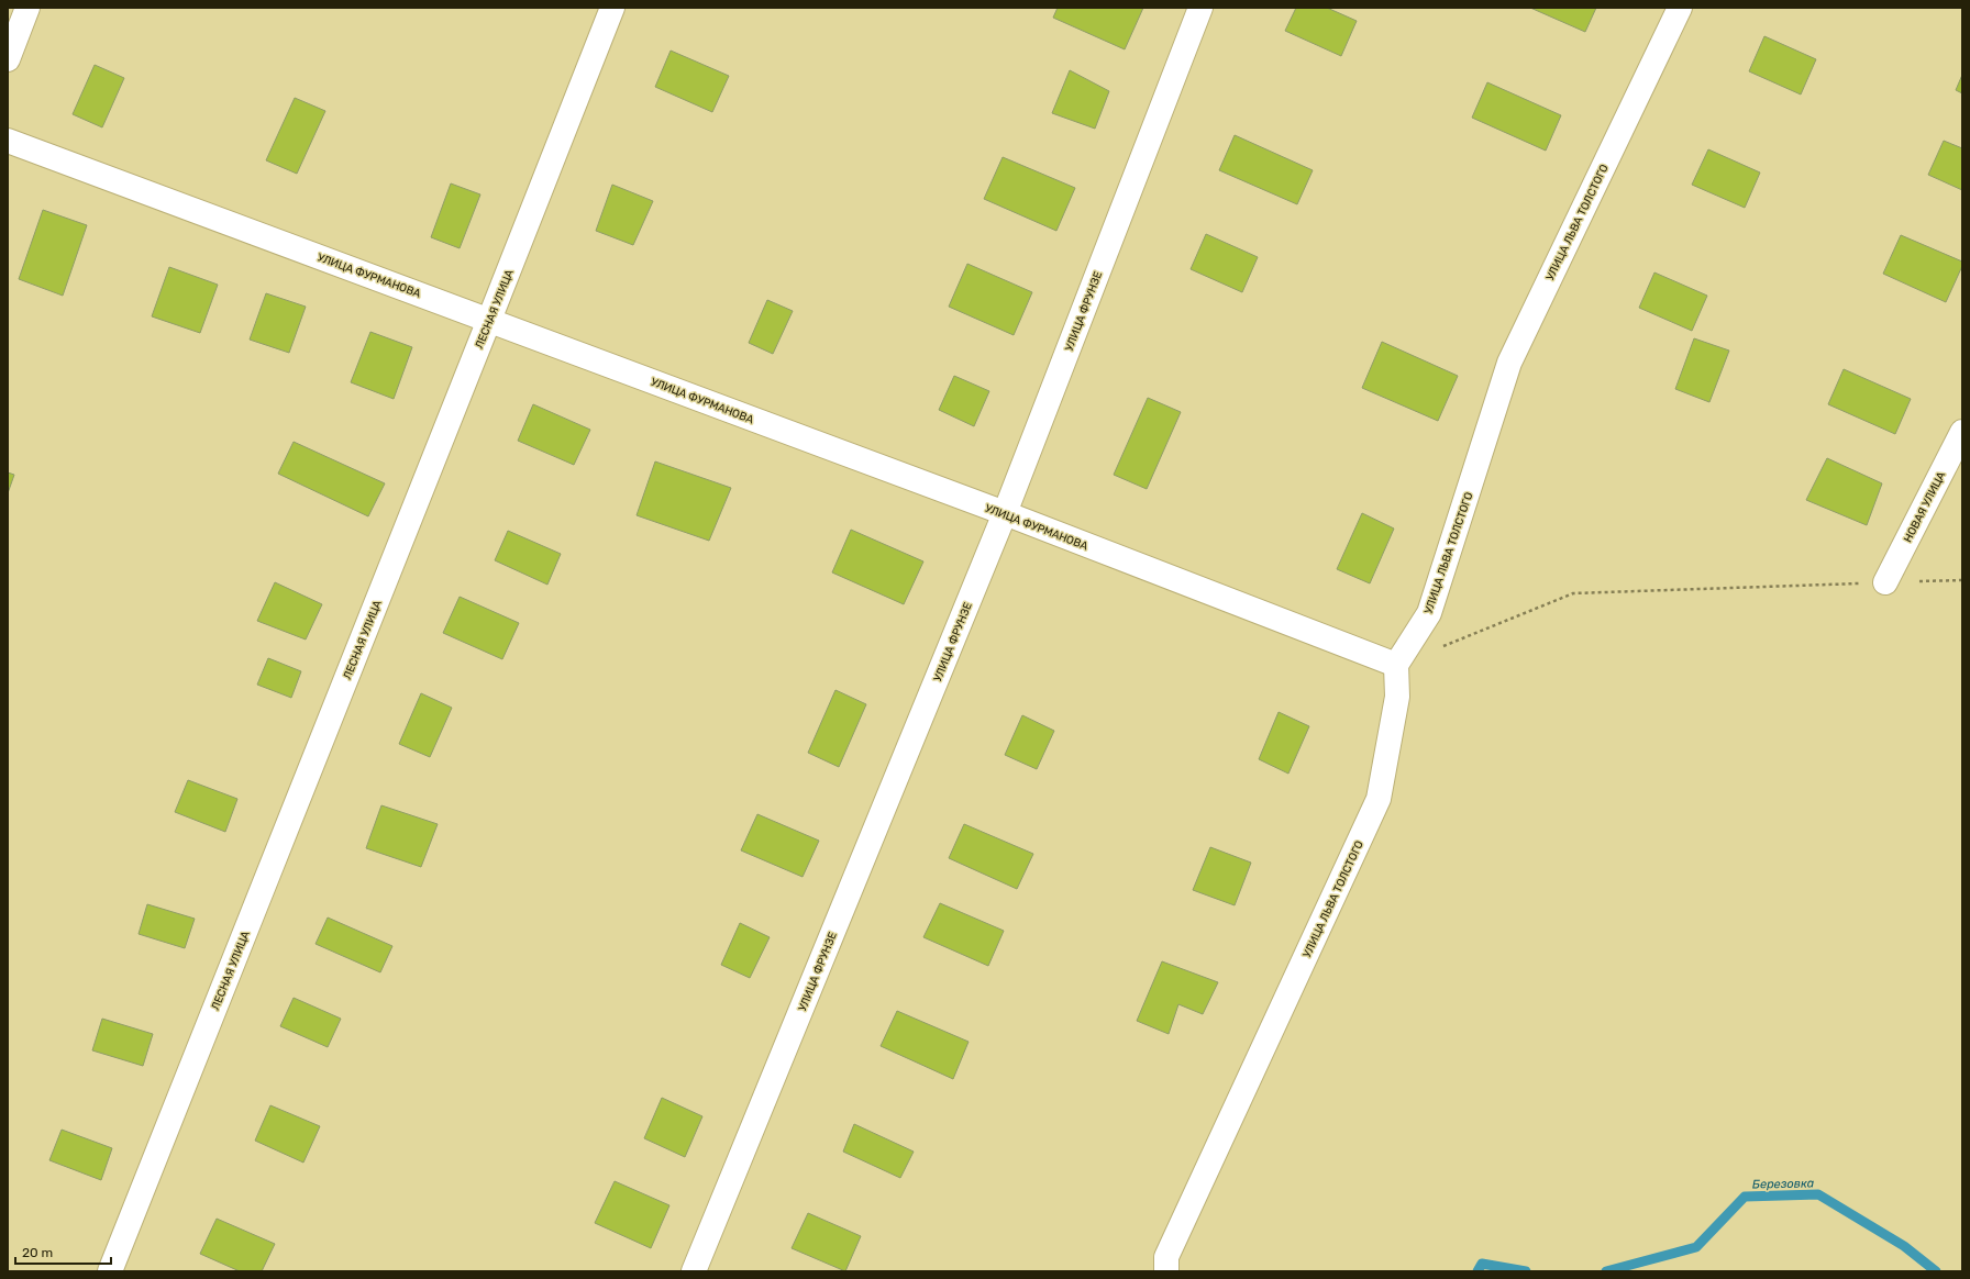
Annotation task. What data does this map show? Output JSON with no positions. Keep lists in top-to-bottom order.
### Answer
{
  "streets": {
    "street": [
      "УЛИЦА ЛЬВА ТОЛСТОГО",
      "УЛИЦА ФУРМАНОВА",
      "ЛЕСНАЯ УЛИЦА",
      "УЛИЦА ФРУНЗЕ",
      "НОВАЯ УЛИЦА"
    ]
  },
  "crossings": [
    ["УЛИЦА ЛЬВА ТОЛСТОГО", "УЛИЦА ФУРМАНОВА"],
    ["УЛИЦА ФУРМАНОВА", "ЛЕСНАЯ УЛИЦА"],
    ["УЛИЦА ФУРМАНОВА", "УЛИЦА ФРУНЗЕ"]
  ],
  "water": ["Березовка"],
  "scale_bar": "20 m"
}
